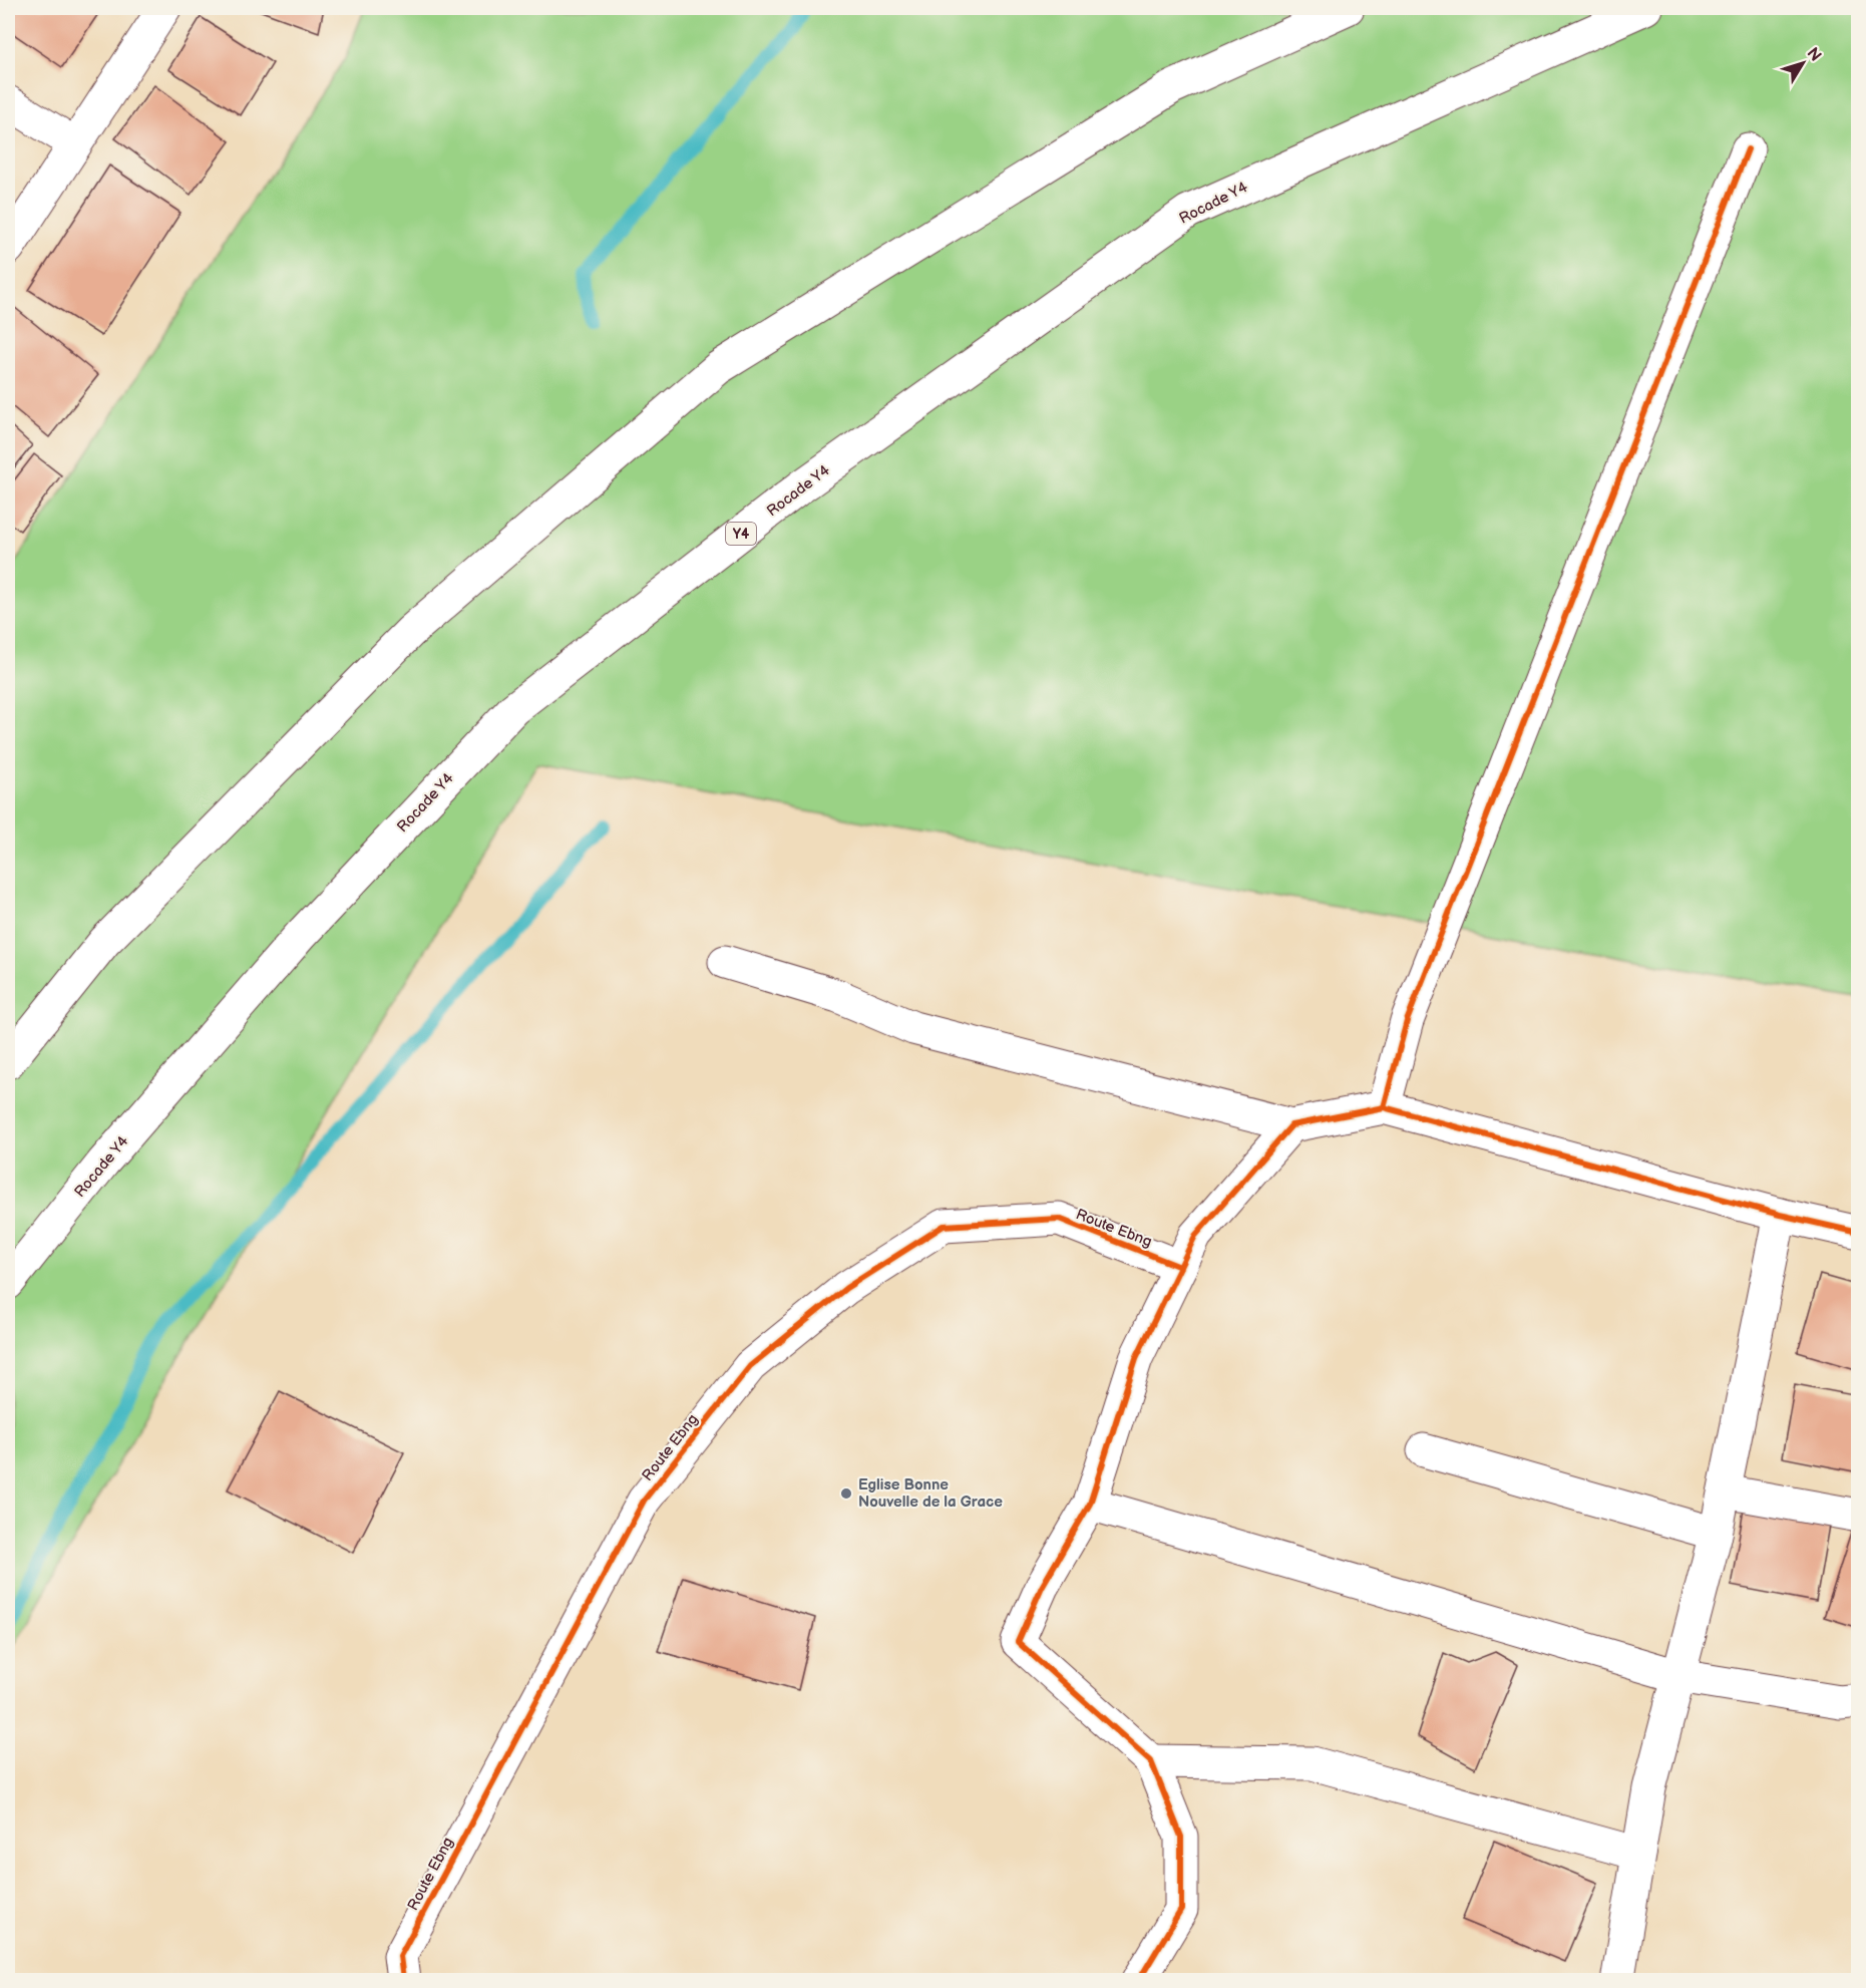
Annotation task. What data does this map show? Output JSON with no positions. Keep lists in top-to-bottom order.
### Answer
{
  "streets": {
    "main road": ["Rocade Y4", "Y4", "Route Ebng"]
  },
  "places": ["Eglise Bonne Nouvelle de la Grace"],
  "north": "top right"
}
